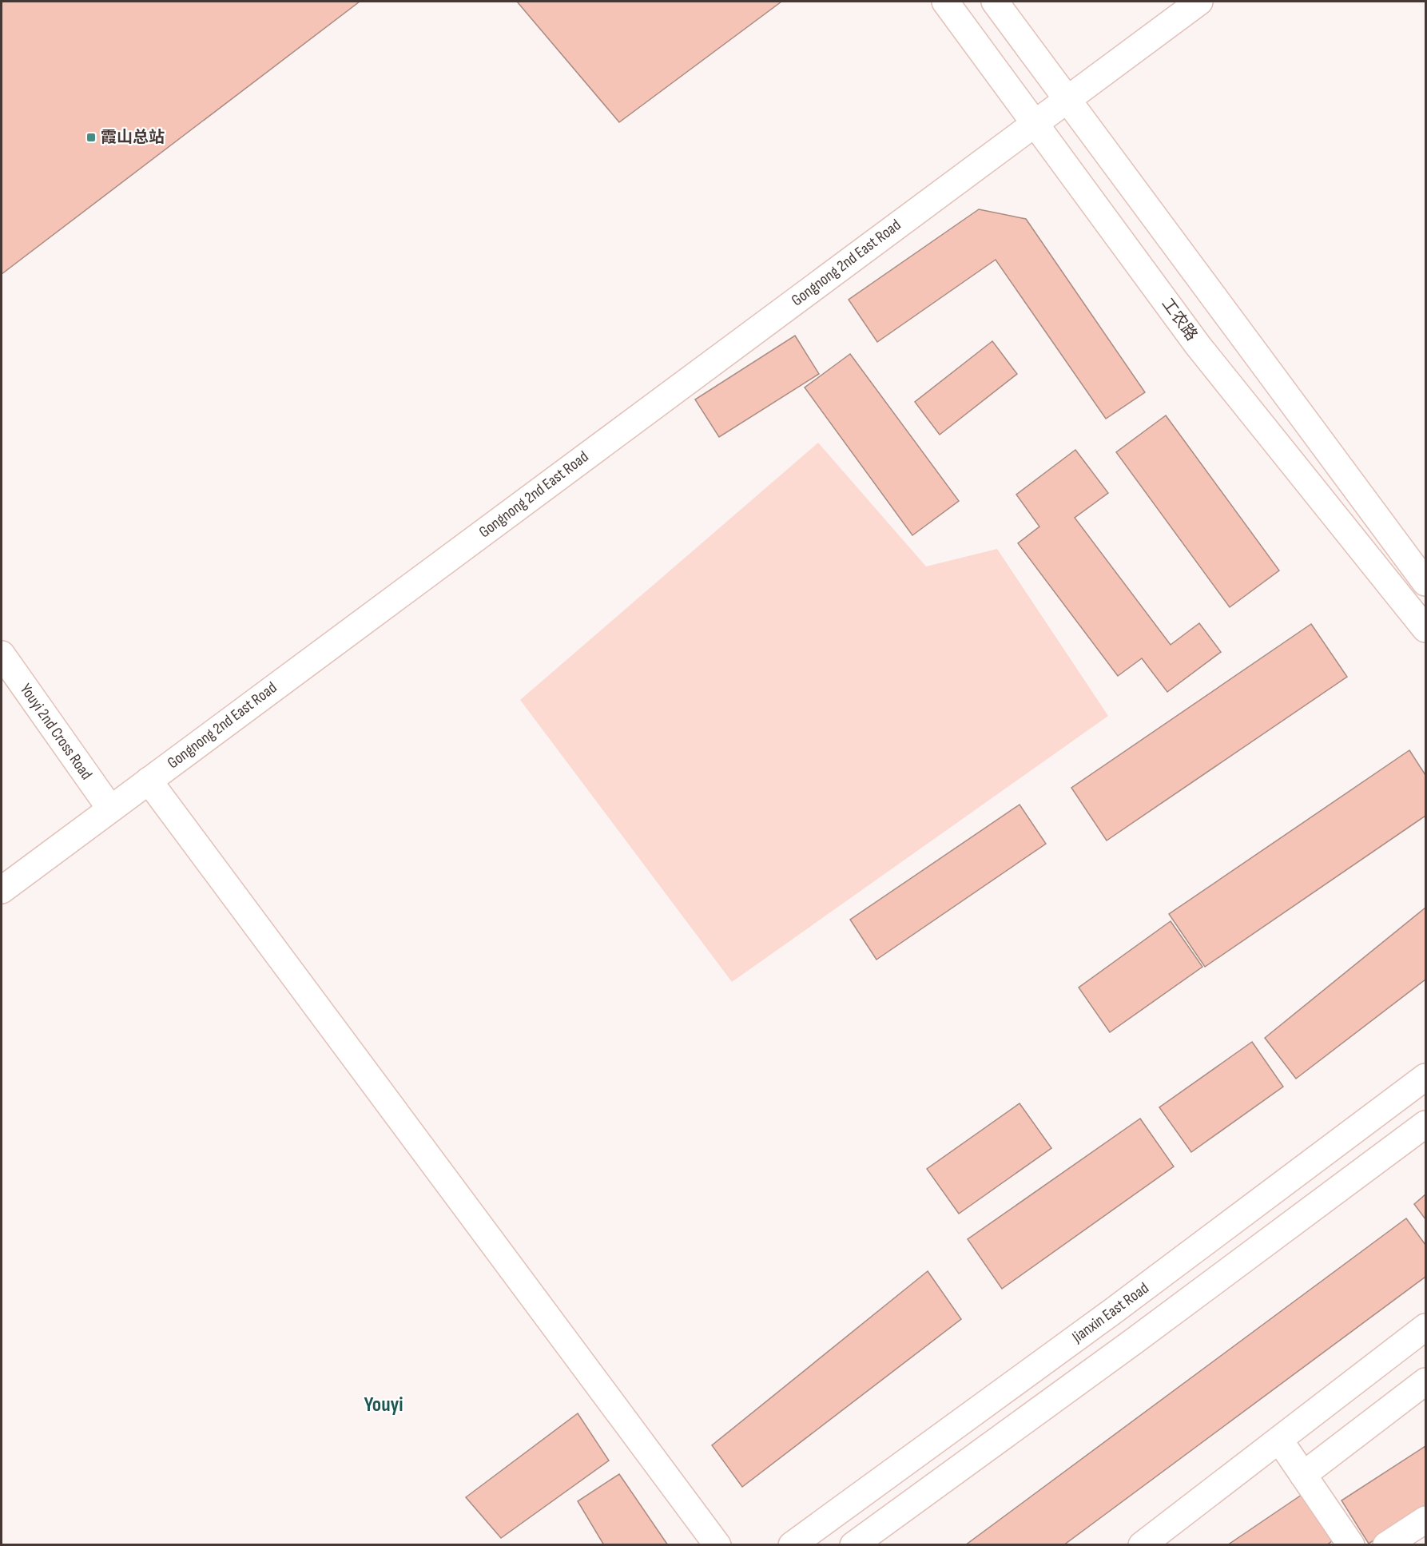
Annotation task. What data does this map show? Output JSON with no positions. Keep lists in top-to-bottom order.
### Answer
{
  "streets": {
    "street": [
      "Gongnong 2nd East Road",
      "工农路",
      "Youyi 2nd Cross Road",
      "Jianxin East Road"
    ]
  },
  "crossings": [
    ["Gongnong 2nd East Road", "工农路"],
    ["Gongnong 2nd East Road", "Youyi 2nd Cross Road"]
  ],
  "districts": ["Youyi"],
  "places": {
    "transit": ["霞山总站"]
  }
}
